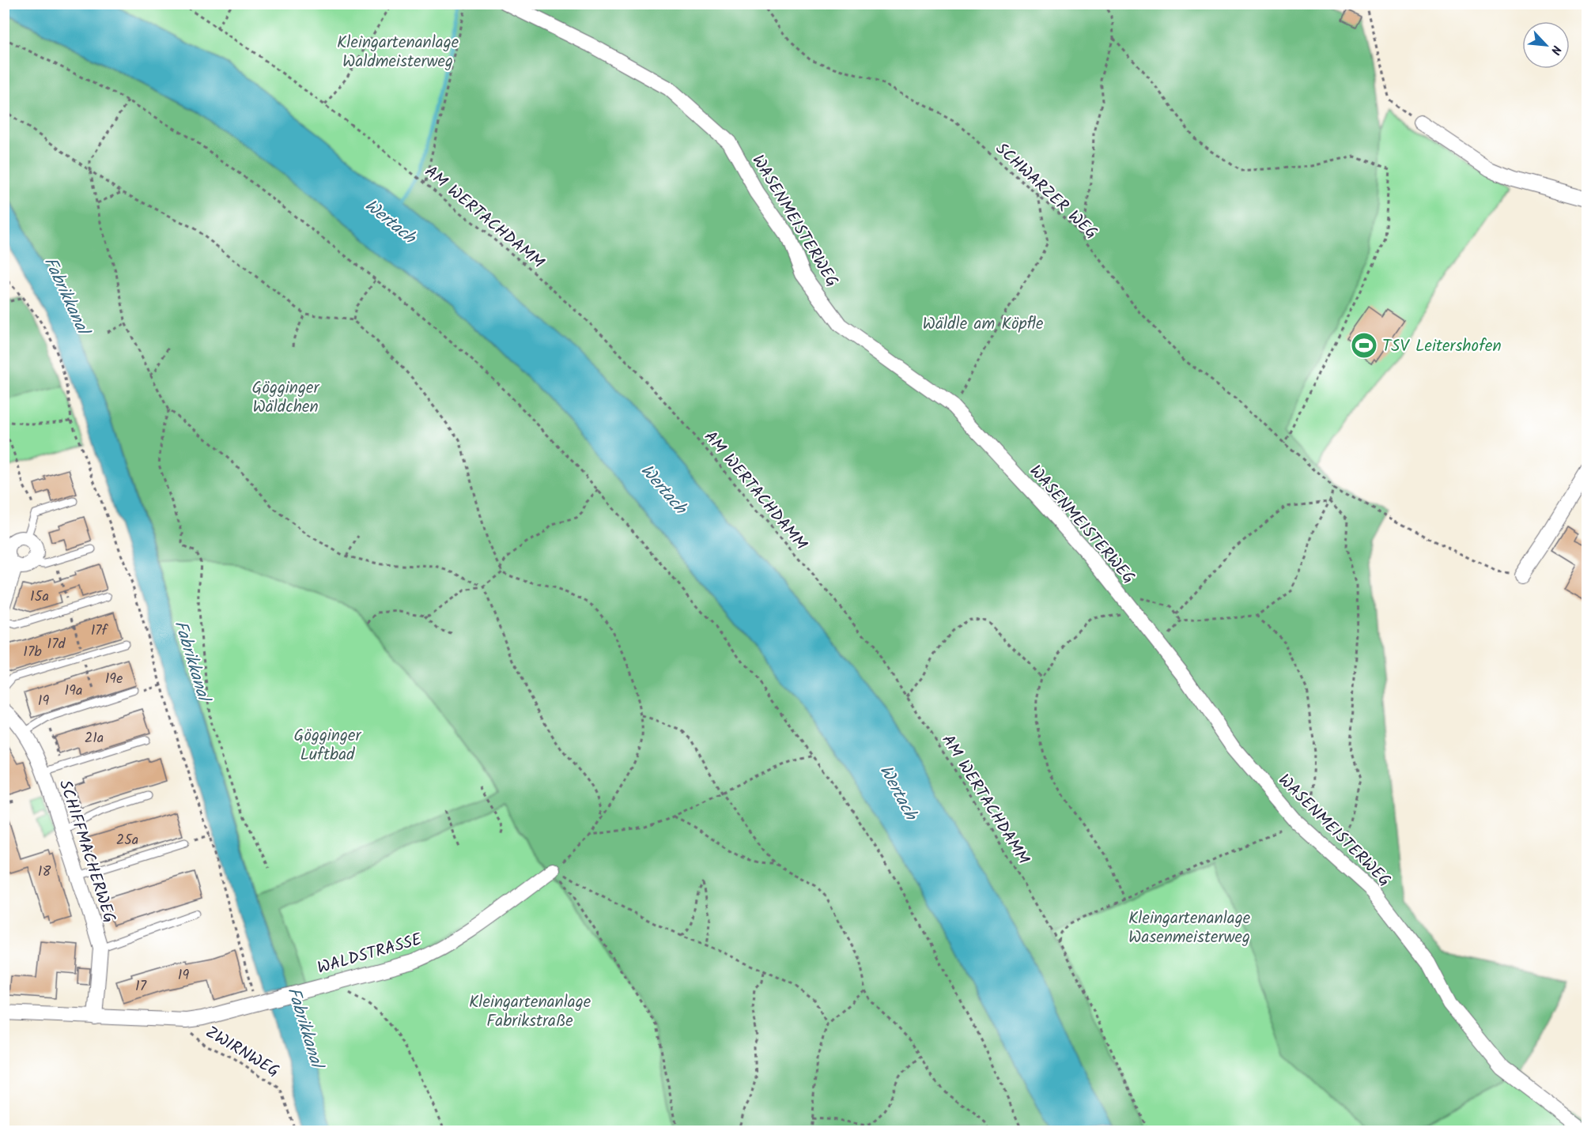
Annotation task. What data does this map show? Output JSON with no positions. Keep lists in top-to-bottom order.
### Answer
{
  "streets": {
    "street": ["WASENMEISTERWEG", "SCHIFFMACHERWEG", "WALDSTRASSE"],
    "path": ["SCHWARZER WEG", "AM WERTACHDAMM", "ZWIRNWEG"]
  },
  "crossings": [
    ["SCHIFFMACHERWEG", "WALDSTRASSE"],
    ["WALDSTRASSE", "ZWIRNWEG"]
  ],
  "water": ["Wertach", "Fabrikkanal"],
  "parks": [
    "Kleingartenanlage Waldmeisterweg",
    "Wäldle am Köpfle",
    "Gögginger Wäldchen",
    "Gögginger Luftbad",
    "Kleingartenanlage Wasenmeisterweg",
    "Kleingartenanlage Fabrikstraße"
  ],
  "places": {
    "sports": ["TSV Leitershofen"]
  },
  "house_numbers": [
    "15a",
    "17f",
    "17d",
    "17b",
    "19e",
    "19a",
    "19",
    "21a",
    "25a",
    "18",
    "19",
    "17"
  ],
  "north": "bottom right"
}
